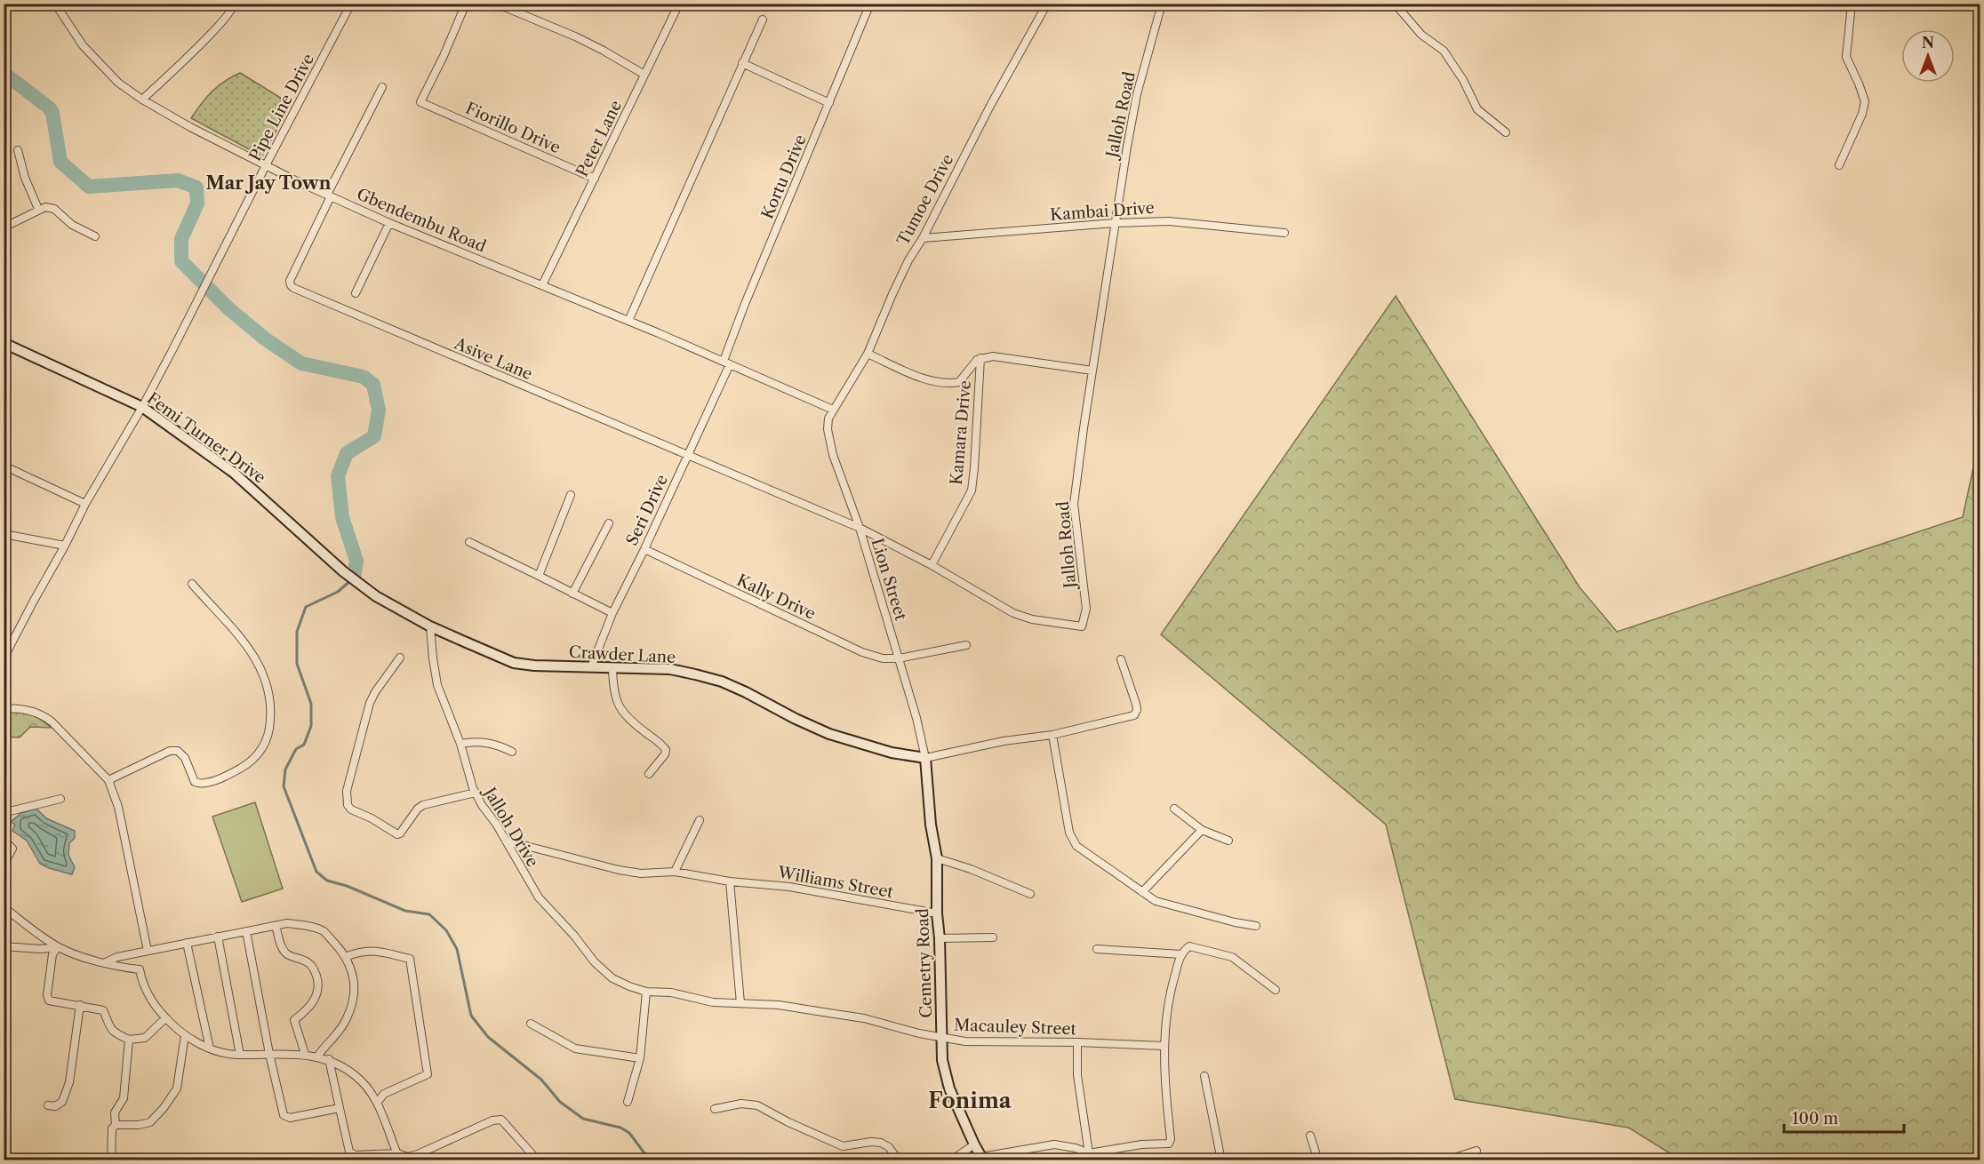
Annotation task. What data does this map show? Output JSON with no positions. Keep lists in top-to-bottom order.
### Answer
{
  "streets": {
    "street": [
      "Pipe Line Drive",
      "Jalloh Road",
      "Fiorillo Drive",
      "Peter Lane",
      "Kortu Drive",
      "Tumoe Drive",
      "Kambai Drive",
      "Gbendembu Road",
      "Asive Lane",
      "Kamara Drive",
      "Femi Turner Drive",
      "Seri Drive",
      "Lion Street",
      "Kally Drive",
      "Crawder Lane",
      "Jalloh Drive",
      "Williams Street",
      "Cemetry Road",
      "Macauley Street"
    ]
  },
  "crossings": [
    ["Pipe Line Drive", "Gbendembu Road"],
    ["Pipe Line Drive", "Femi Turner Drive"],
    ["Jalloh Road", "Kambai Drive"],
    ["Jalloh Road", "Asive Lane"],
    ["Jalloh Road", "Kamara Drive"],
    ["Jalloh Road", "Seri Drive"],
    ["Jalloh Road", "Lion Street"],
    ["Fiorillo Drive", "Peter Lane"],
    ["Peter Lane", "Gbendembu Road"],
    ["Kortu Drive", "Gbendembu Road"],
    ["Kortu Drive", "Seri Drive"],
    ["Tumoe Drive", "Kambai Drive"],
    ["Tumoe Drive", "Gbendembu Road"],
    ["Tumoe Drive", "Lion Street"],
    ["Gbendembu Road", "Asive Lane"],
    ["Gbendembu Road", "Seri Drive"],
    ["Gbendembu Road", "Lion Street"],
    ["Asive Lane", "Seri Drive"],
    ["Femi Turner Drive", "Crawder Lane"],
    ["Seri Drive", "Kally Drive"],
    ["Seri Drive", "Crawder Lane"],
    ["Lion Street", "Kally Drive"],
    ["Lion Street", "Crawder Lane"],
    ["Lion Street", "Cemetry Road"],
    ["Crawder Lane", "Jalloh Drive"],
    ["Crawder Lane", "Cemetry Road"],
    ["Jalloh Drive", "Williams Street"],
    ["Jalloh Drive", "Macauley Street"],
    ["Williams Street", "Cemetry Road"],
    ["Cemetry Road", "Macauley Street"]
  ],
  "districts": ["Mar Jay Town", "Fonima"],
  "scale_bar": "100 m",
  "north": "top"
}
